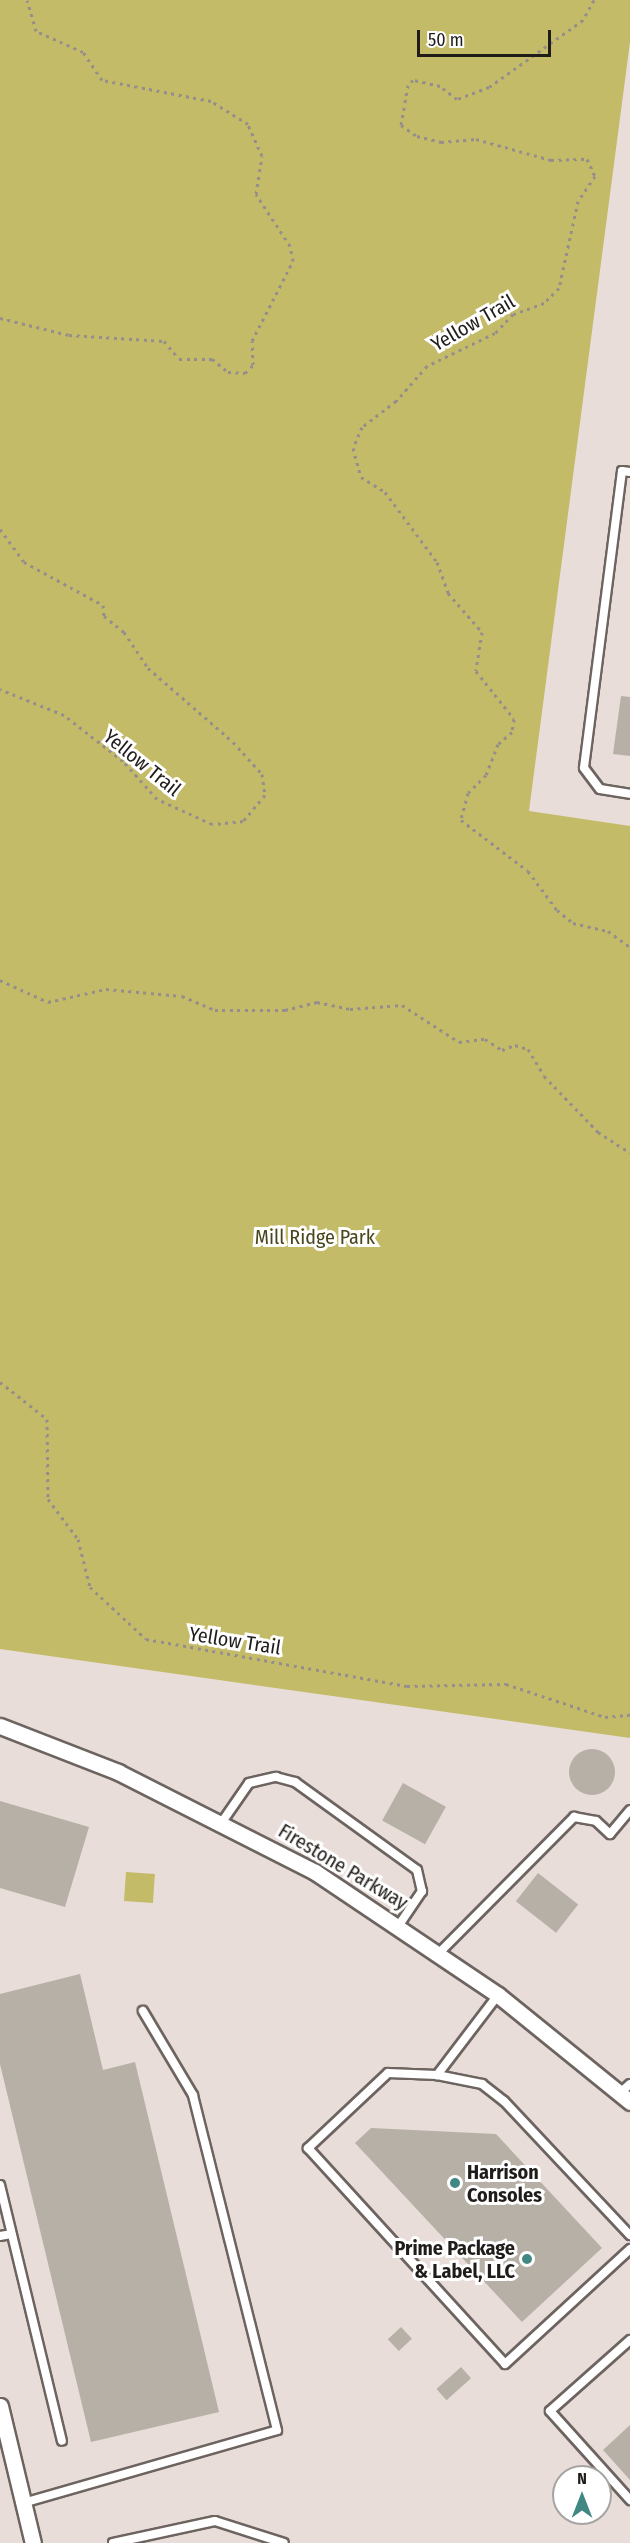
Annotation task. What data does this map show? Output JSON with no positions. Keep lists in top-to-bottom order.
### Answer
{
  "streets": {
    "street": ["Firestone Parkway"],
    "path": ["Yellow Trail"]
  },
  "parks": ["Mill Ridge Park"],
  "places": ["Harrison Consoles", "Prime Package & Label, LLC"],
  "scale_bar": "50 m",
  "north": "top"
}
